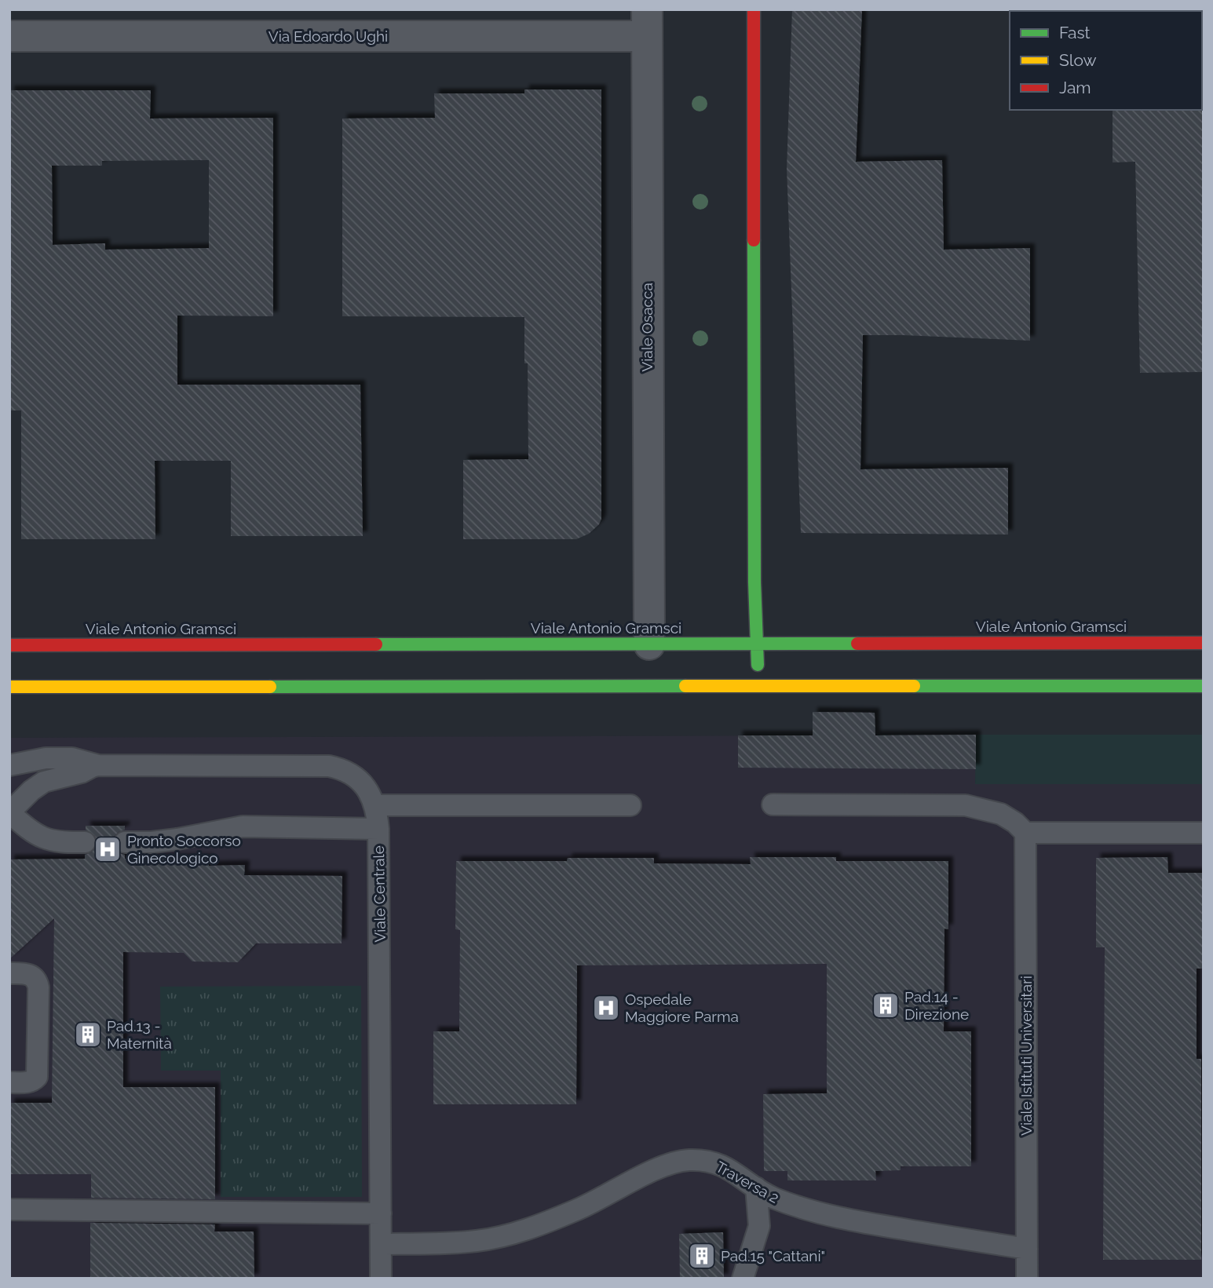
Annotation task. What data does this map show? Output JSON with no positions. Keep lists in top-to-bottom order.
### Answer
{
  "streets": {
    "main road": ["Viale Antonio Gramsci"],
    "street": ["Via Edoardo Ughi", "Viale Osacca"],
    "lane": ["Viale Centrale", "Viale Istituti Universitari", "Traversa 2"]
  },
  "crossings": [
    ["Via Edoardo Ughi", "Viale Osacca"],
    ["Viale Osacca", "Viale Antonio Gramsci"],
    ["Viale Centrale", "Traversa 2"],
    ["Viale Istituti Universitari", "Traversa 2"]
  ],
  "places": {
    "hospital": ["Pronto Soccorso Ginecologico", "Ospedale Maggiore Parma"],
    "building": ["Pad.14 - Direzione", "Pad.13 - Maternità", "Pad.15 \"Cattani\""]
  },
  "legend": ["Fast", "Slow", "Jam"]
}
